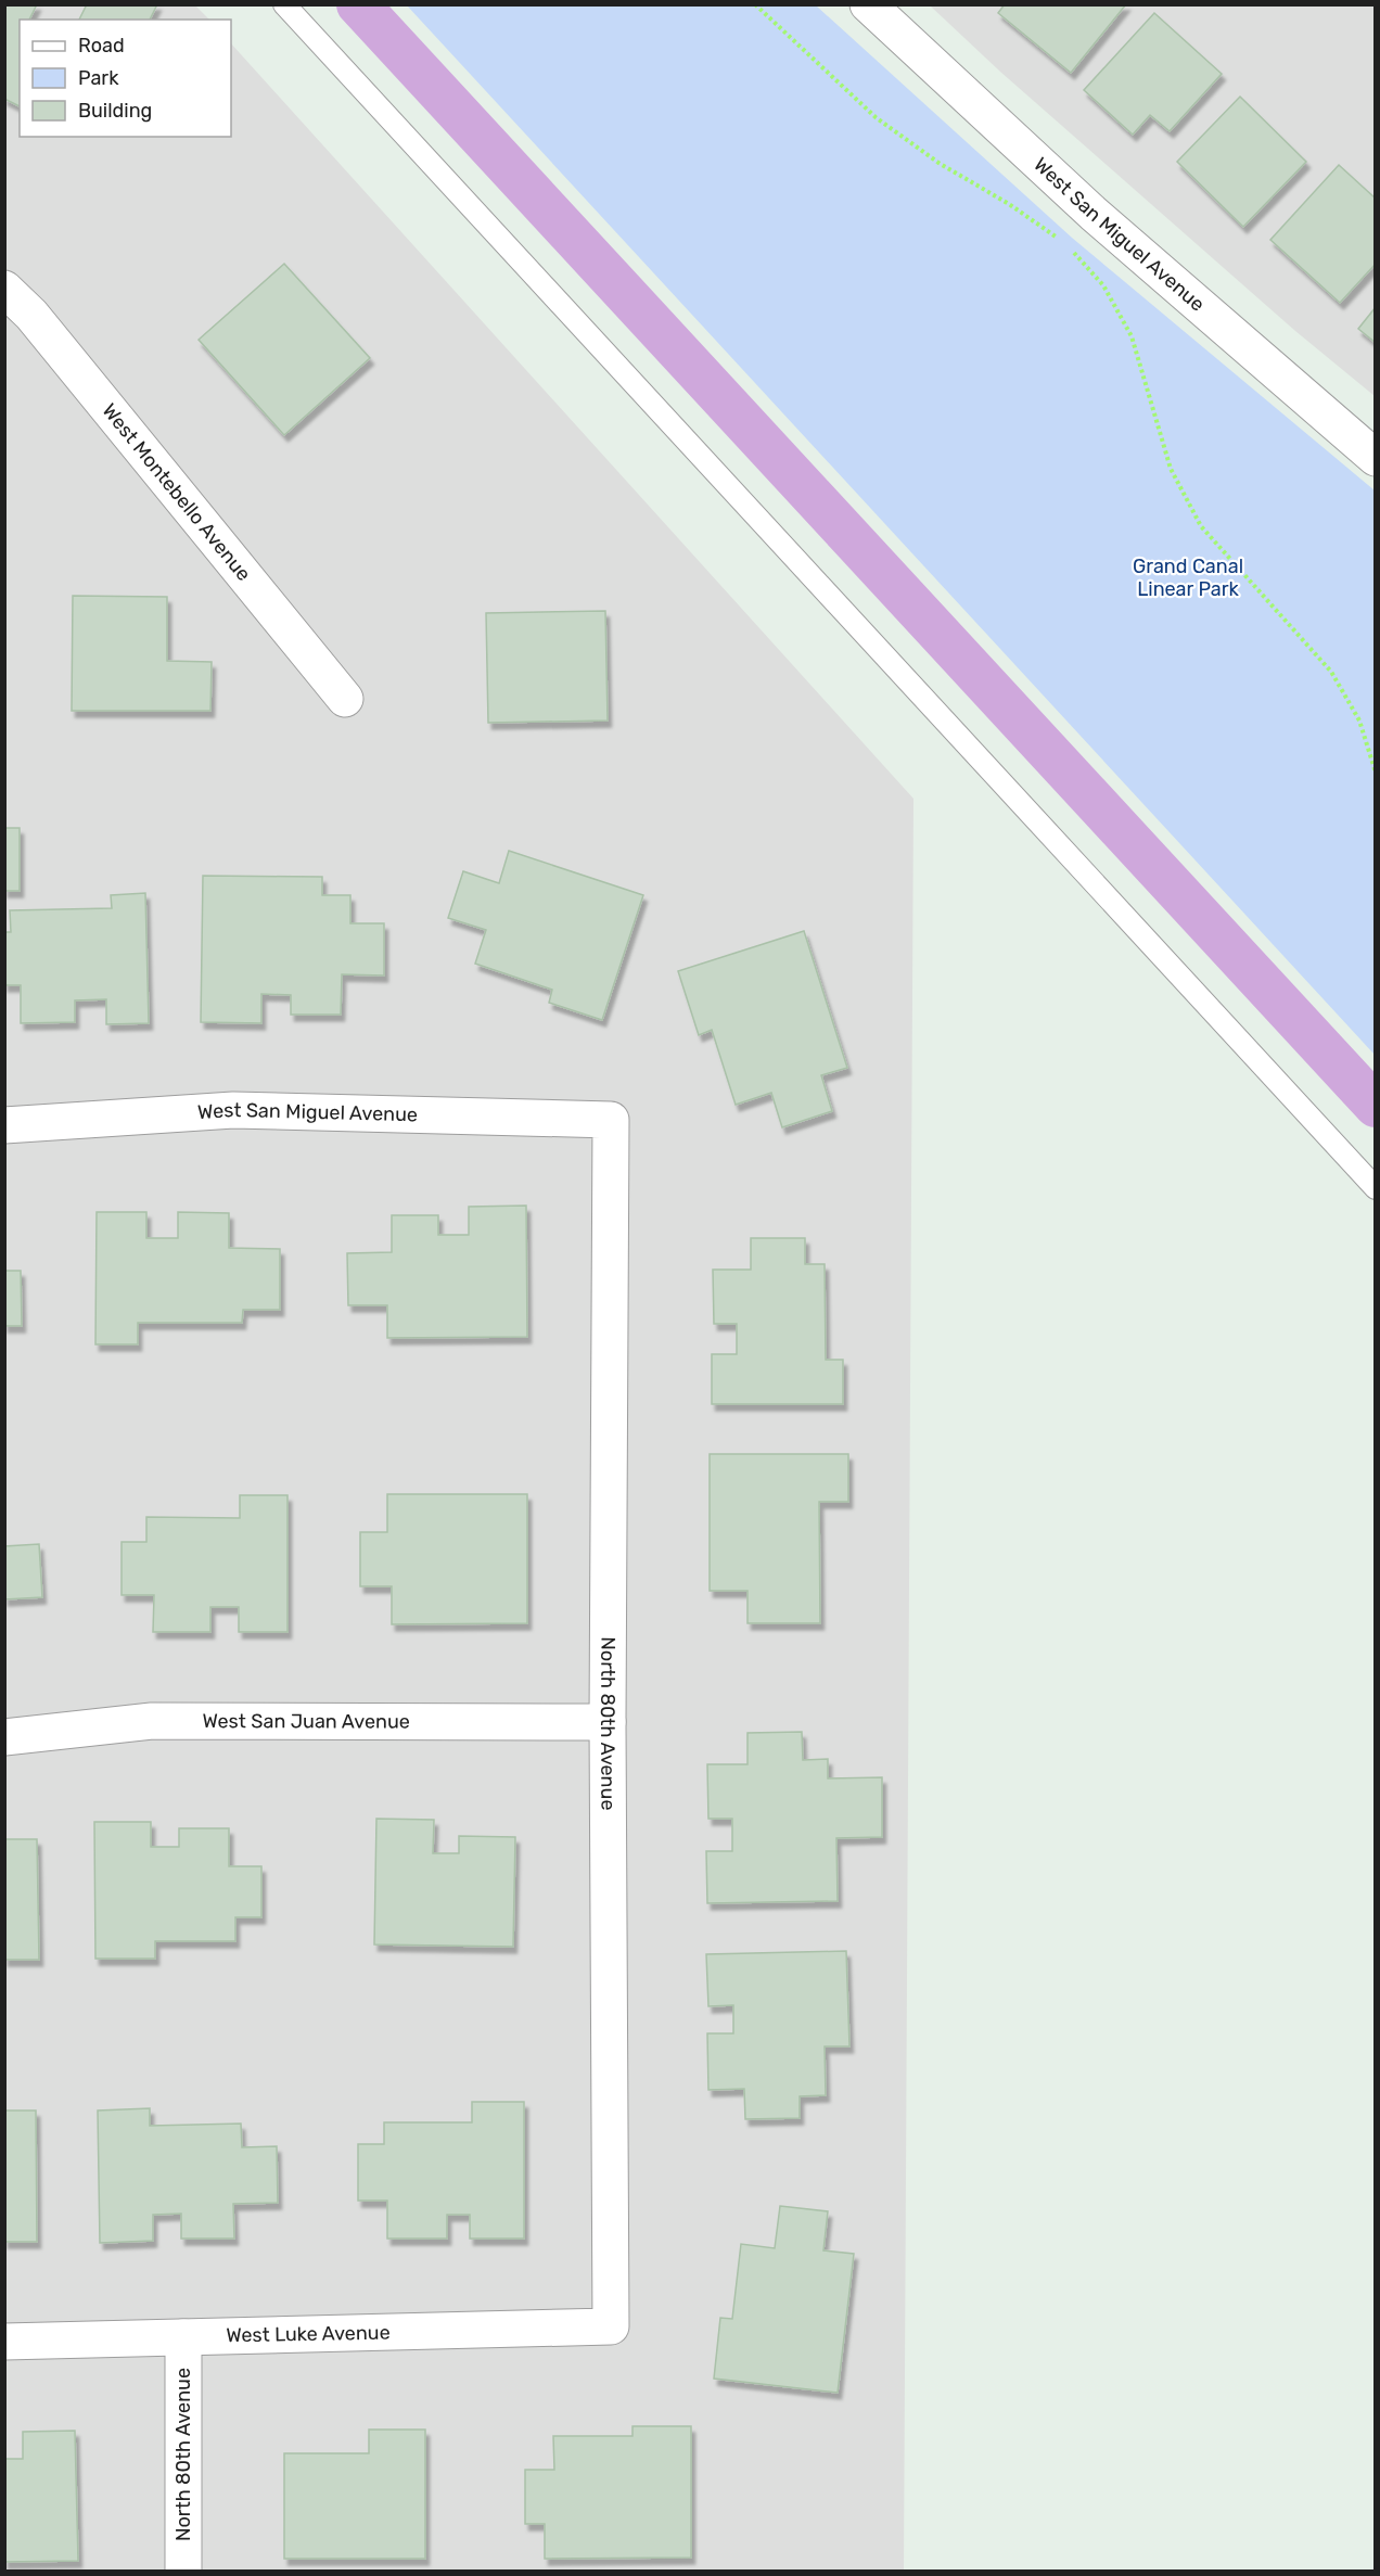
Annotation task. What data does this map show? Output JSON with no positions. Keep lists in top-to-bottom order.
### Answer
{
  "streets": {
    "street": [
      "West San Miguel Avenue",
      "West Montebello Avenue",
      "West San Juan Avenue",
      "North 80th Avenue",
      "West Luke Avenue"
    ]
  },
  "crossings": [
    ["West San Miguel Avenue", "North 80th Avenue"],
    ["West San Juan Avenue", "North 80th Avenue"],
    ["North 80th Avenue", "West Luke Avenue"]
  ],
  "parks": ["Grand Canal Linear Park"],
  "legend": ["Road", "Park", "Building"]
}
